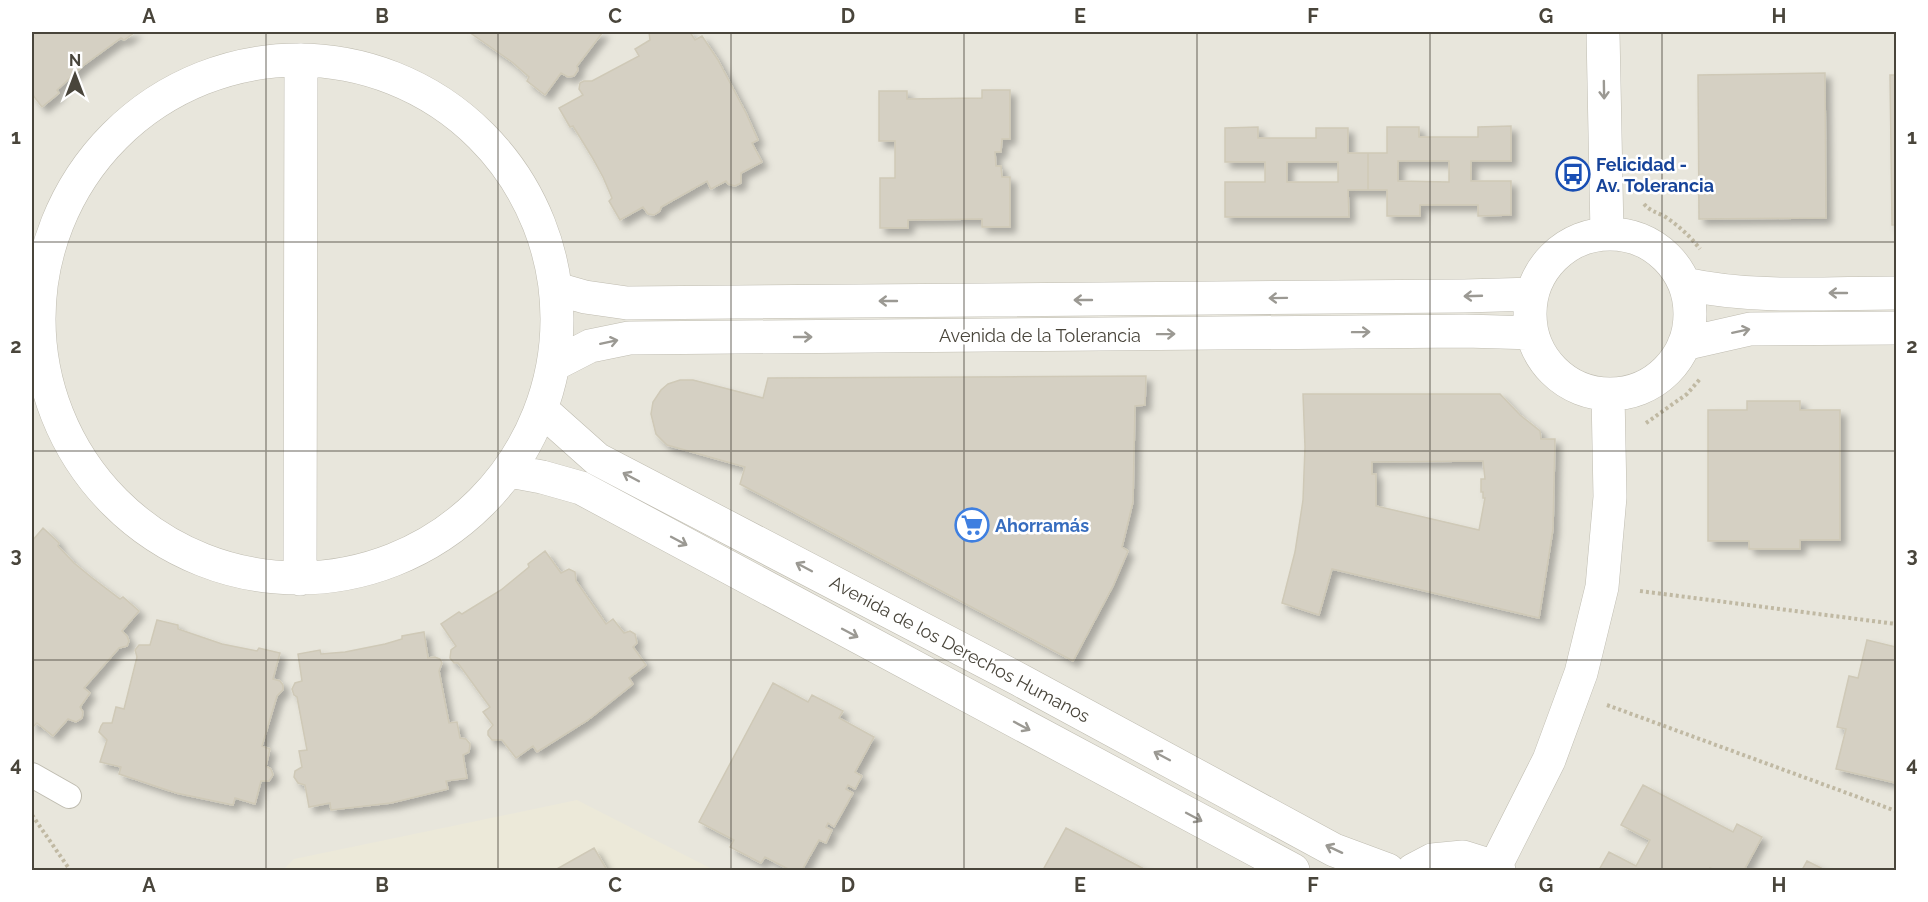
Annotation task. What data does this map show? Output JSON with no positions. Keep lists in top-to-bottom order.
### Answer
{
  "streets": {
    "street": ["Avenida de la Tolerancia", "Avenida de los Derechos Humanos"]
  },
  "places": {
    "bus stop": ["Felicidad - Av. Tolerancia"],
    "supermarket": ["Ahorramás"]
  },
  "north": "top",
  "grid": {
    "columns": [
      "A",
      "B",
      "C",
      "D",
      "E",
      "F",
      "G",
      "H"
    ],
    "rows": [
      "1",
      "2",
      "3",
      "4"
    ]
  }
}
